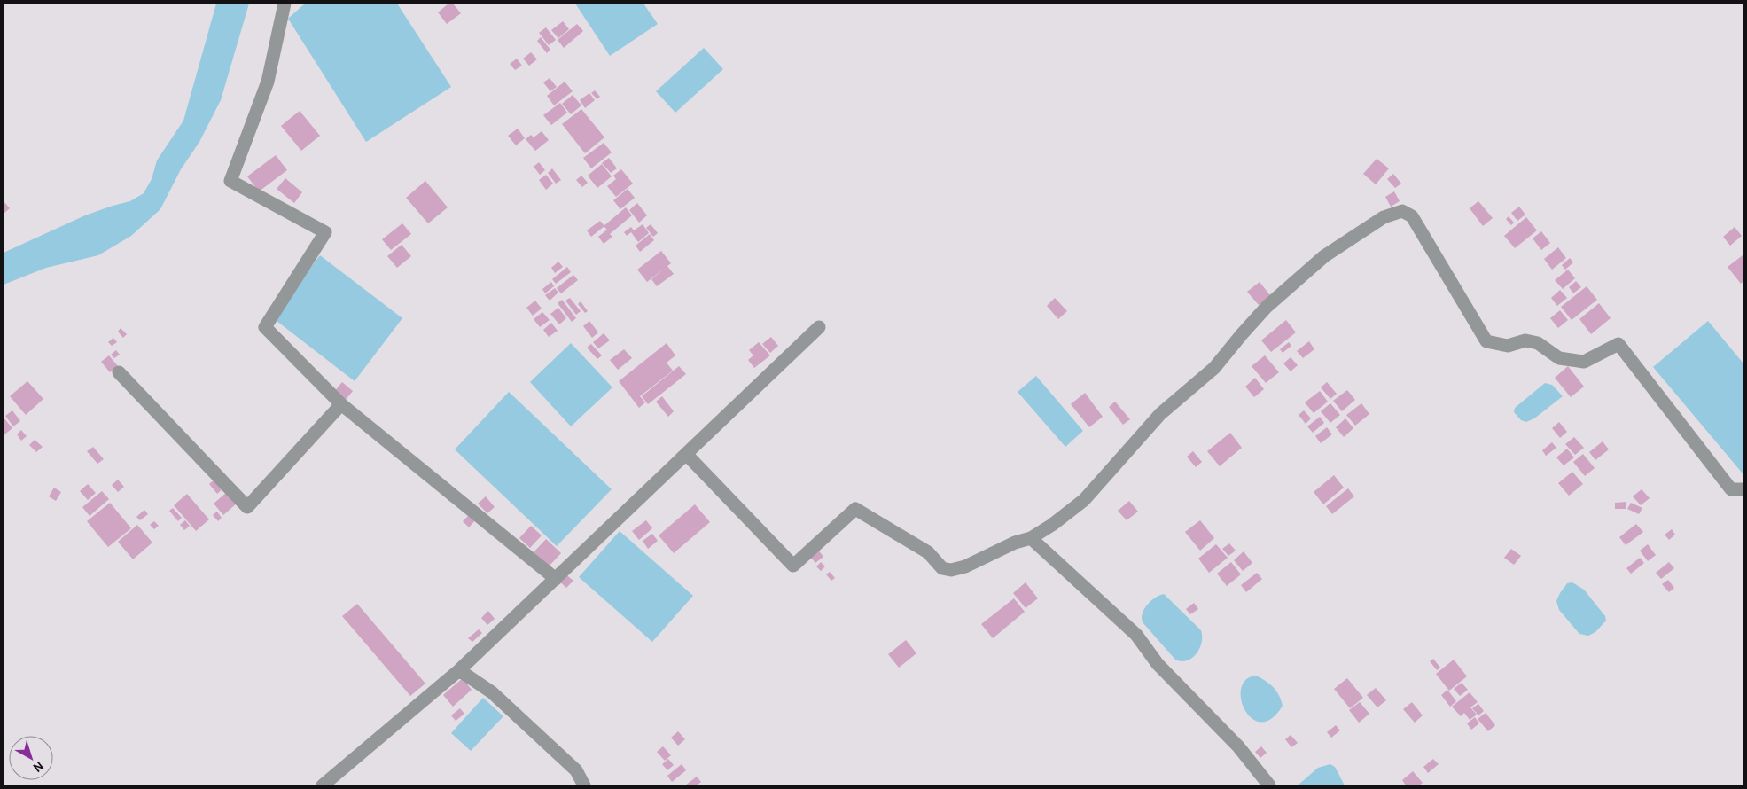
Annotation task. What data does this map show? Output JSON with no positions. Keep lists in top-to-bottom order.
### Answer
{
  "north": "bottom right"
}
